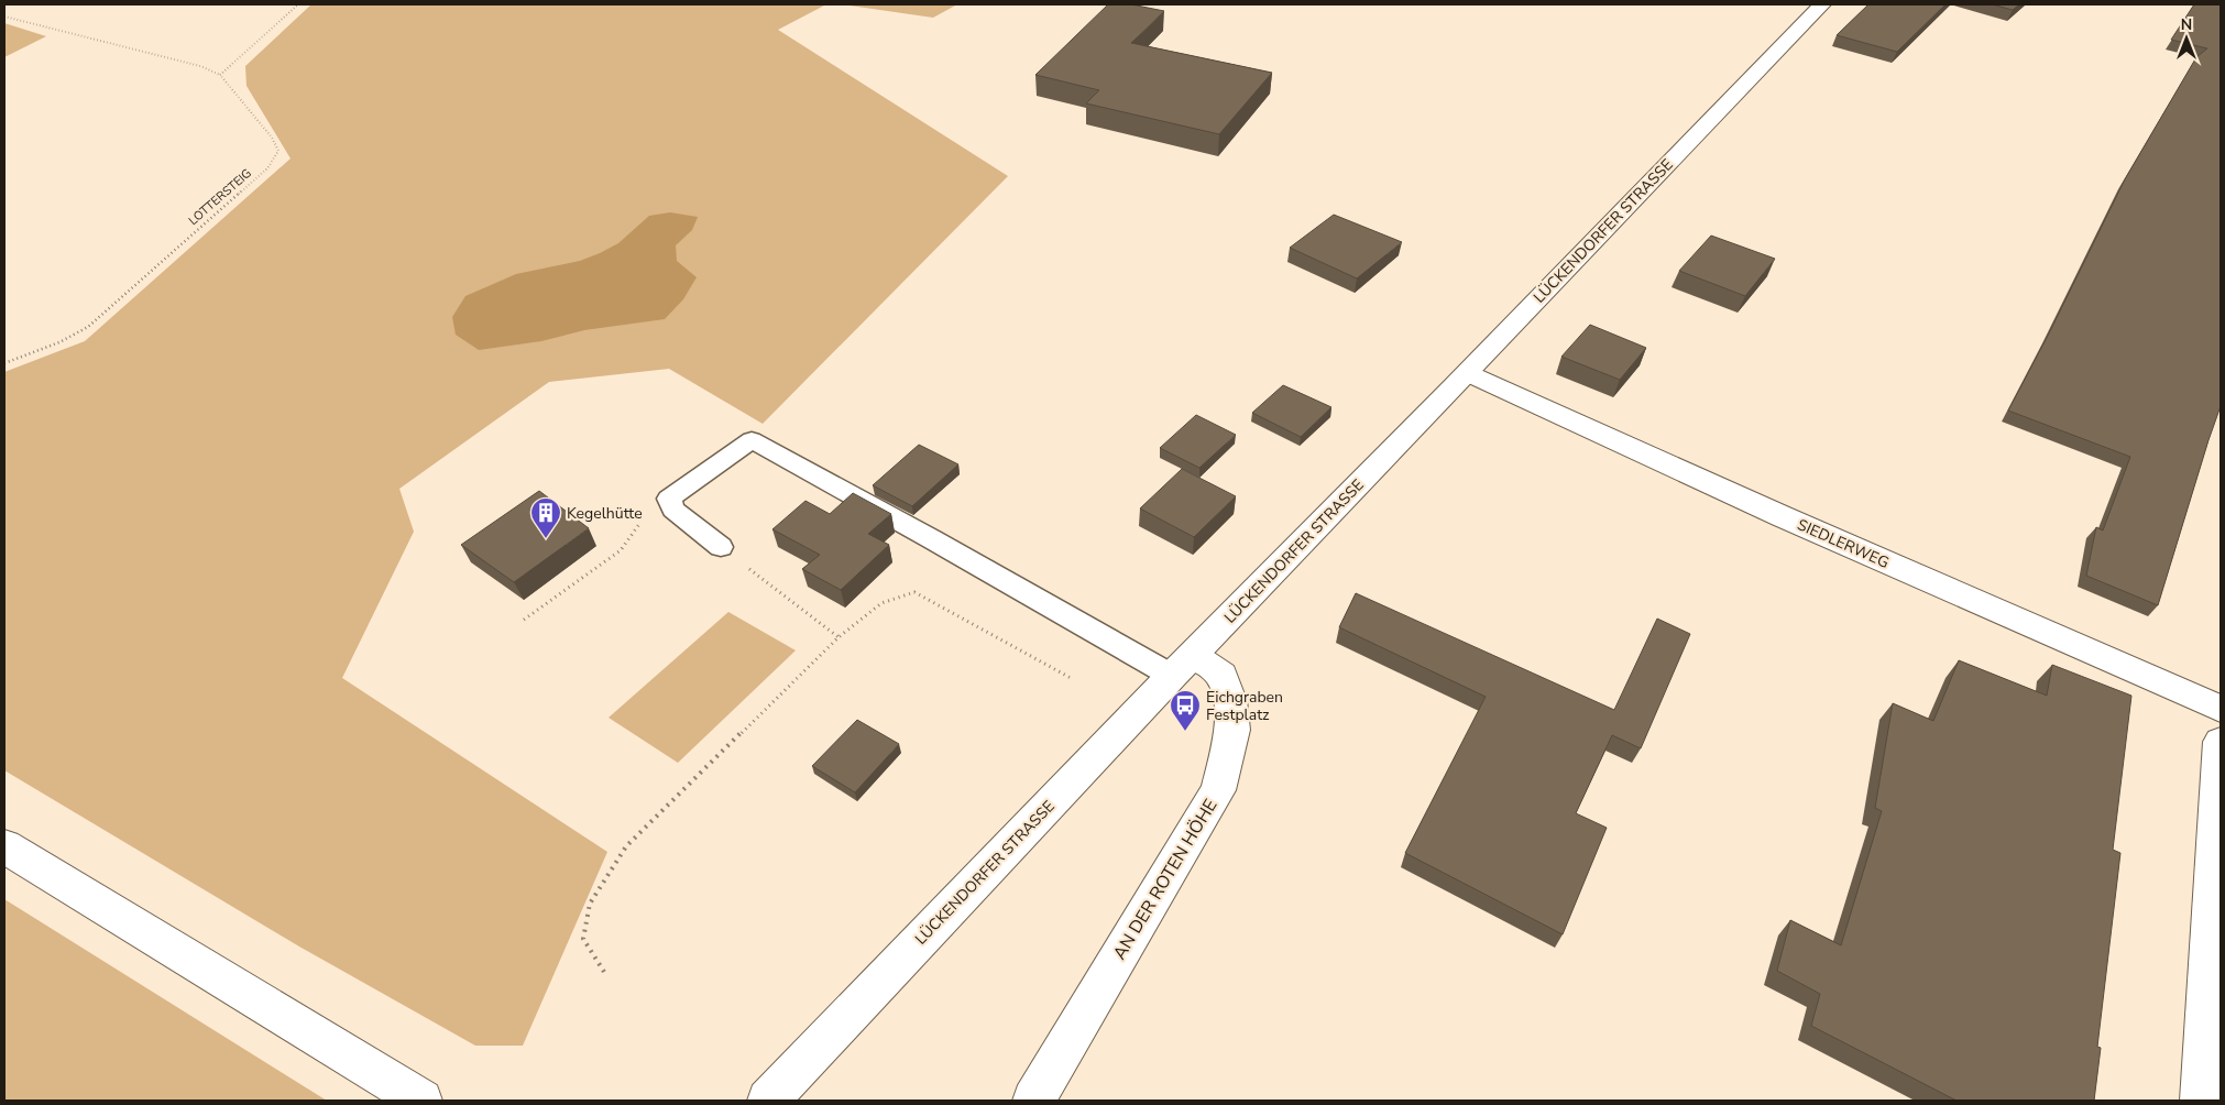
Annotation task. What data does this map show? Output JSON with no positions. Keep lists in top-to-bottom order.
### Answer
{
  "streets": {
    "main road": ["LÜCKENDORFER STRASSE", "SIEDLERWEG", "AN DER ROTEN HÖHE"],
    "path": ["LOTTERSTEIG"]
  },
  "crossings": [
    ["LÜCKENDORFER STRASSE", "SIEDLERWEG"],
    ["LÜCKENDORFER STRASSE", "AN DER ROTEN HÖHE"]
  ],
  "places": {
    "building": ["Kegelhütte"],
    "bus stop": ["Eichgraben Festplatz"]
  },
  "north": "top"
}
